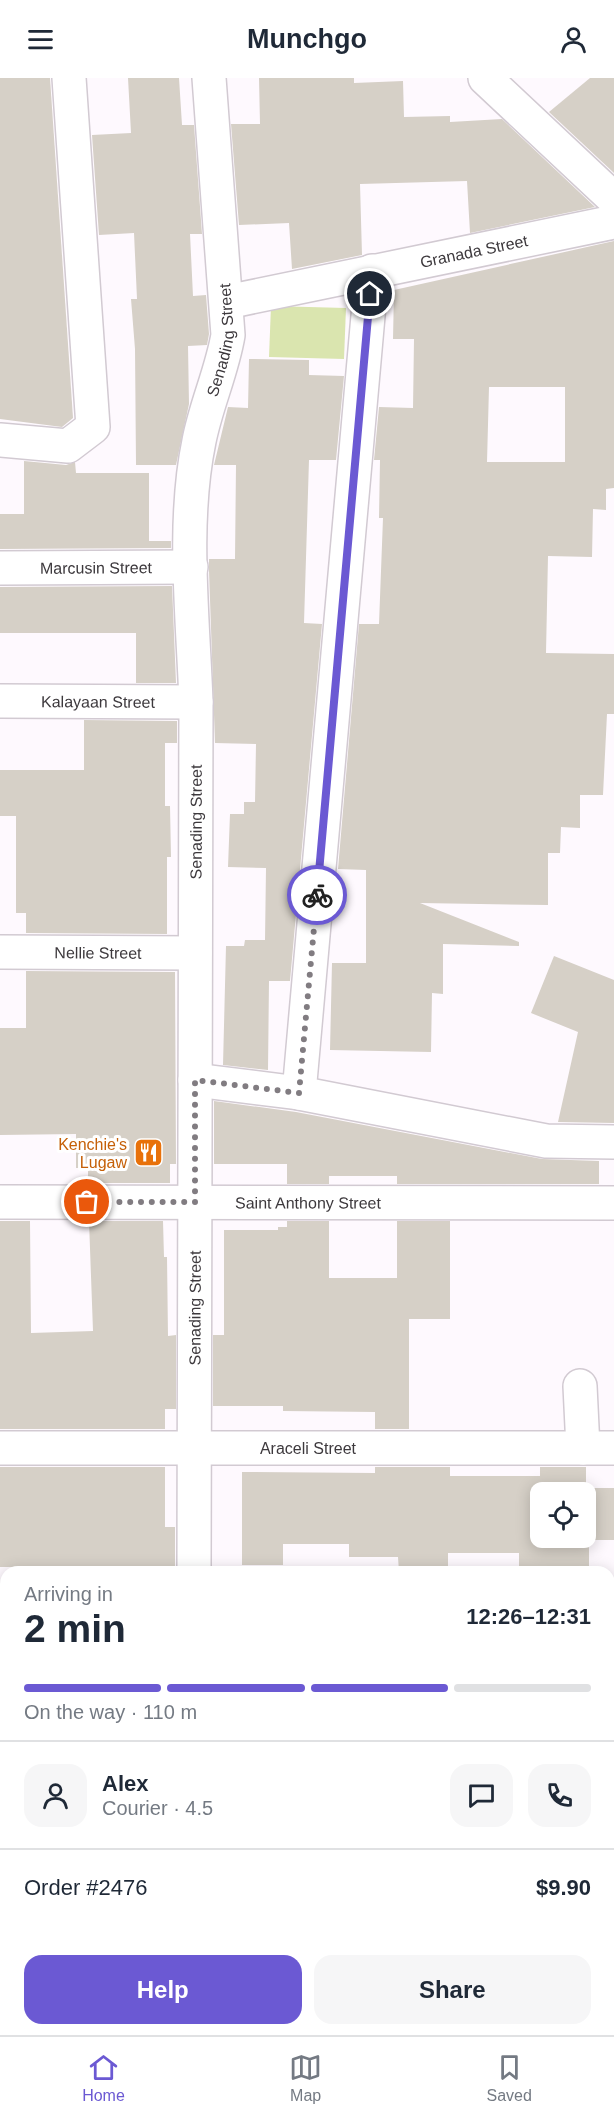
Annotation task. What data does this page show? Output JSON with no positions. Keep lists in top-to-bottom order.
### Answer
{
  "streets": {
    "street": [
      "Granada Street",
      "Senading Street",
      "Marcusin Street",
      "Kalayaan Street",
      "Nellie Street",
      "Saint Anthony Street",
      "Araceli Street"
    ]
  },
  "crossings": [
    ["Granada Street", "Senading Street"],
    ["Senading Street", "Marcusin Street"],
    ["Senading Street", "Kalayaan Street"],
    ["Senading Street", "Nellie Street"],
    ["Senading Street", "Saint Anthony Street"],
    ["Senading Street", "Araceli Street"]
  ],
  "places": {
    "restaurant": ["Kenchie's Lugaw"]
  },
  "page": {
    "header": "Munchgo",
    "heading": ["2 min", "Arriving in", "12:26–12:31"],
    "panel": [
      "Alex",
      "Courier · 4.5",
      "Order #2476",
      "$9.90"
    ],
    "bar": "On the way · 110 m",
    "buttons": ["Help", "Share"],
    "tabs": ["Home", "Map", "Saved"]
  }
}
